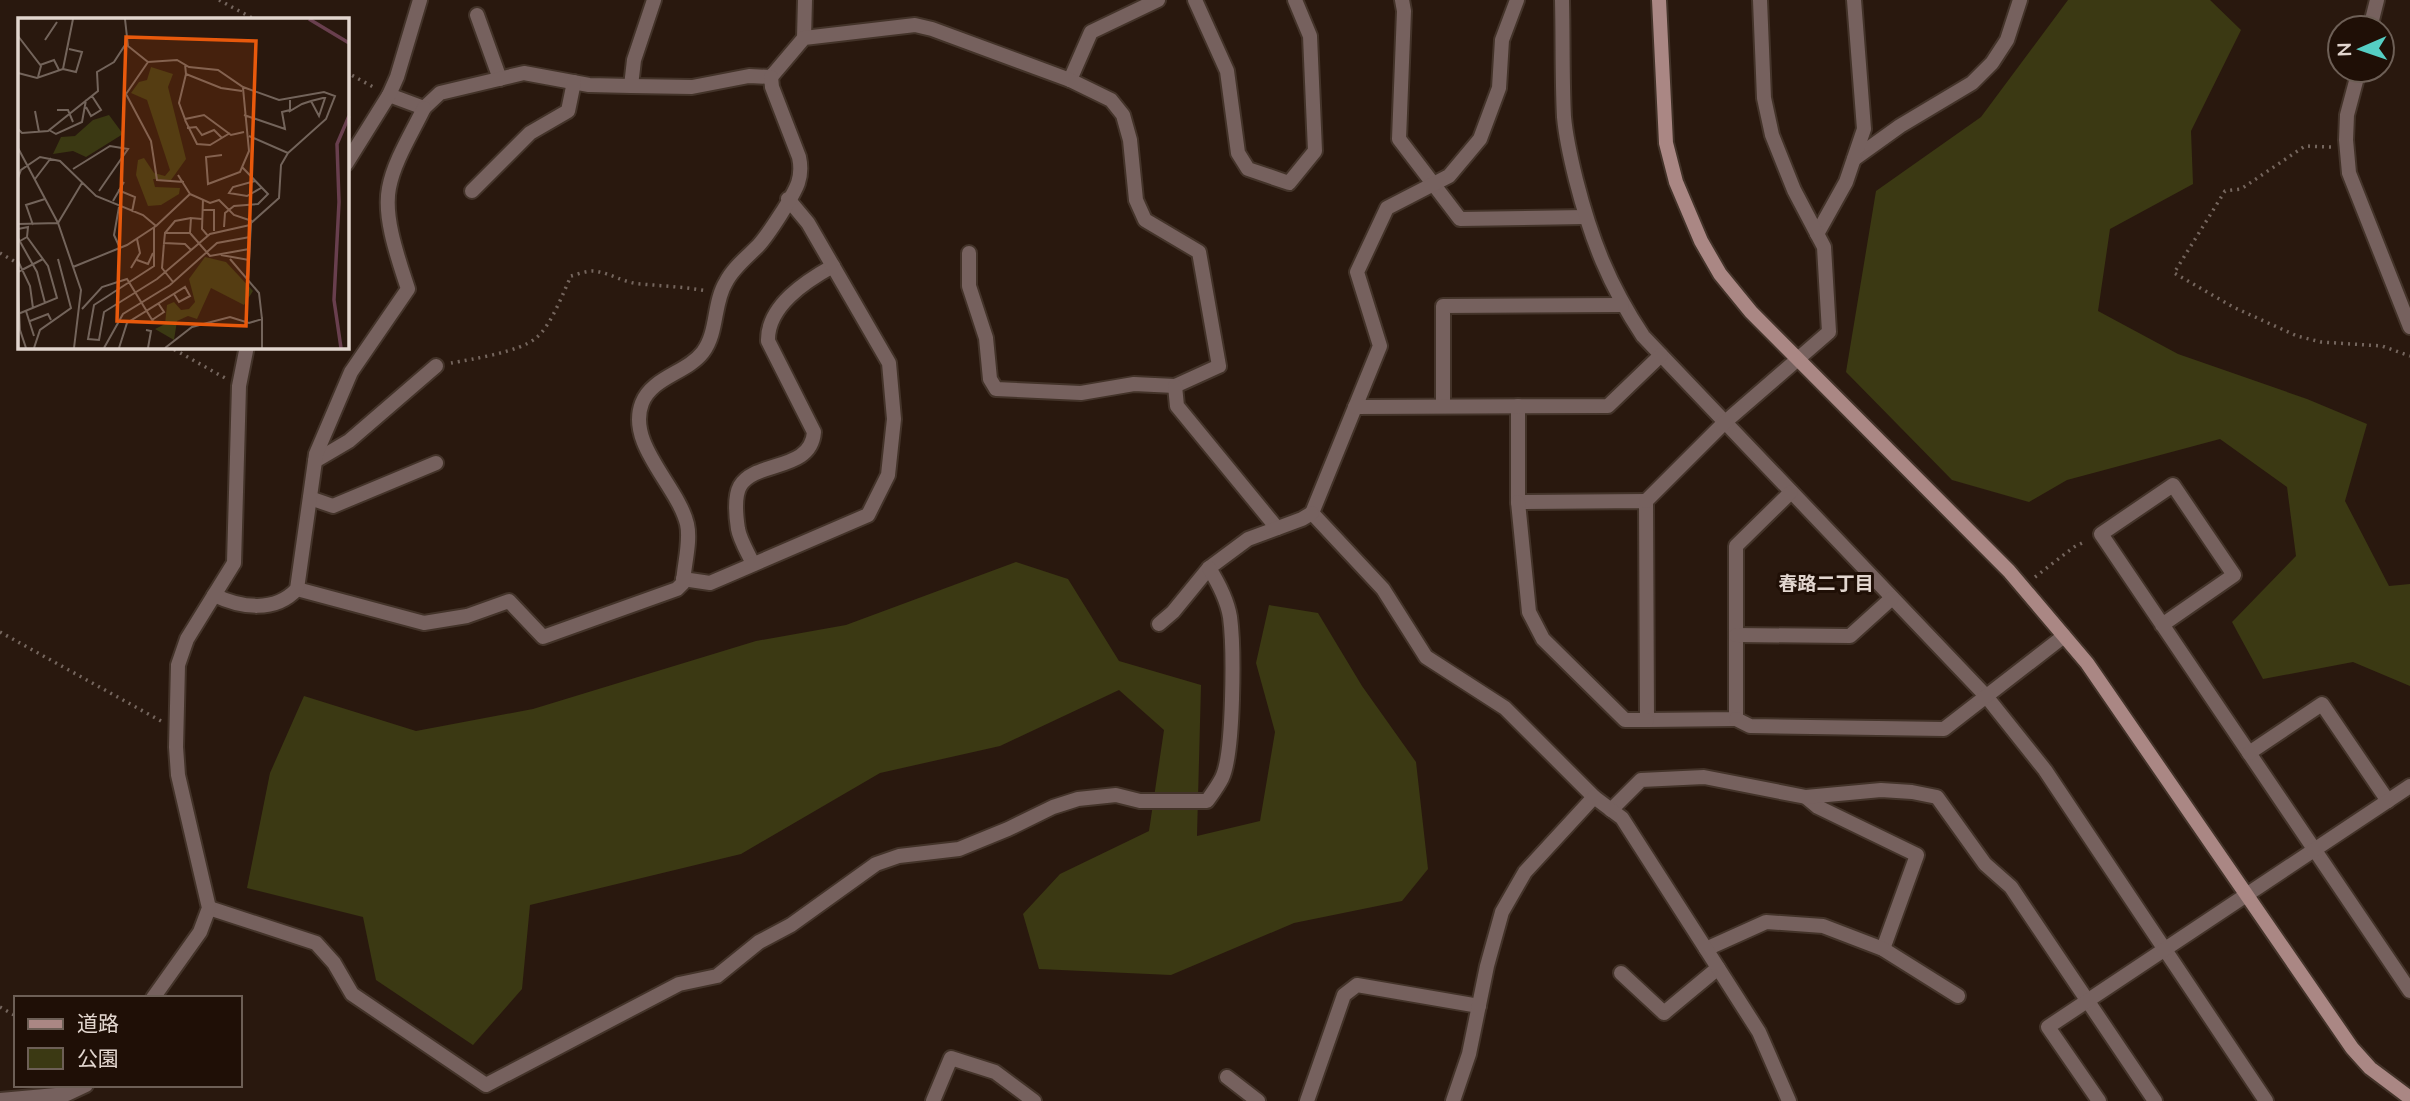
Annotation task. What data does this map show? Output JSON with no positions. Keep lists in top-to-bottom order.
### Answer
{
  "districts": ["春路二丁目"],
  "legend": ["道路", "公園"],
  "north": "left"
}
